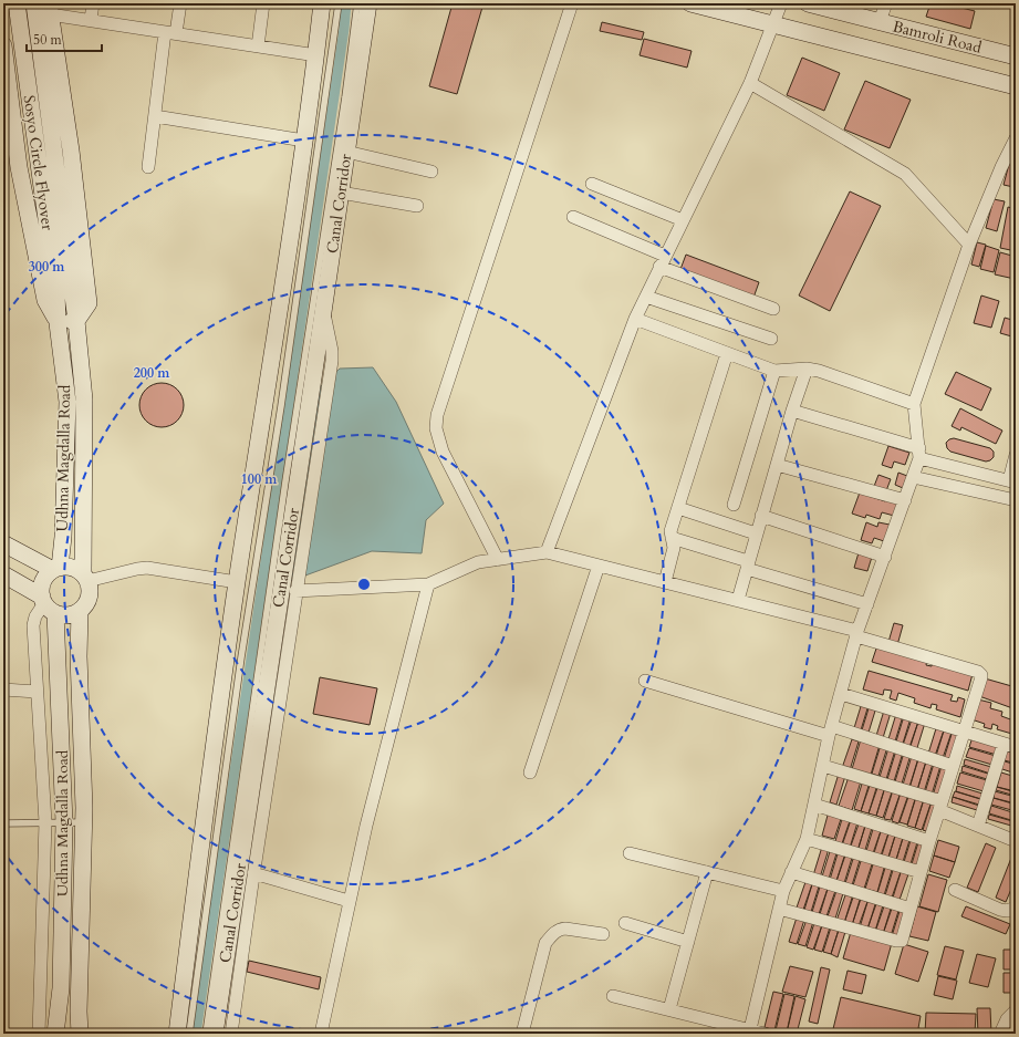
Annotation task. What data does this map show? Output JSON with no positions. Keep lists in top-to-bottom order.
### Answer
{
  "streets": {
    "street": [
      "Bamroli Road",
      "Sosyo Circle Flyover",
      "Canal Corridor",
      "Udhna Magdalla Road"
    ]
  },
  "crossings": [
    ["Sosyo Circle Flyover", "Udhna Magdalla Road"]
  ],
  "scale_bar": "50 m",
  "rings": ["300 m", "200 m", "100 m"]
}
